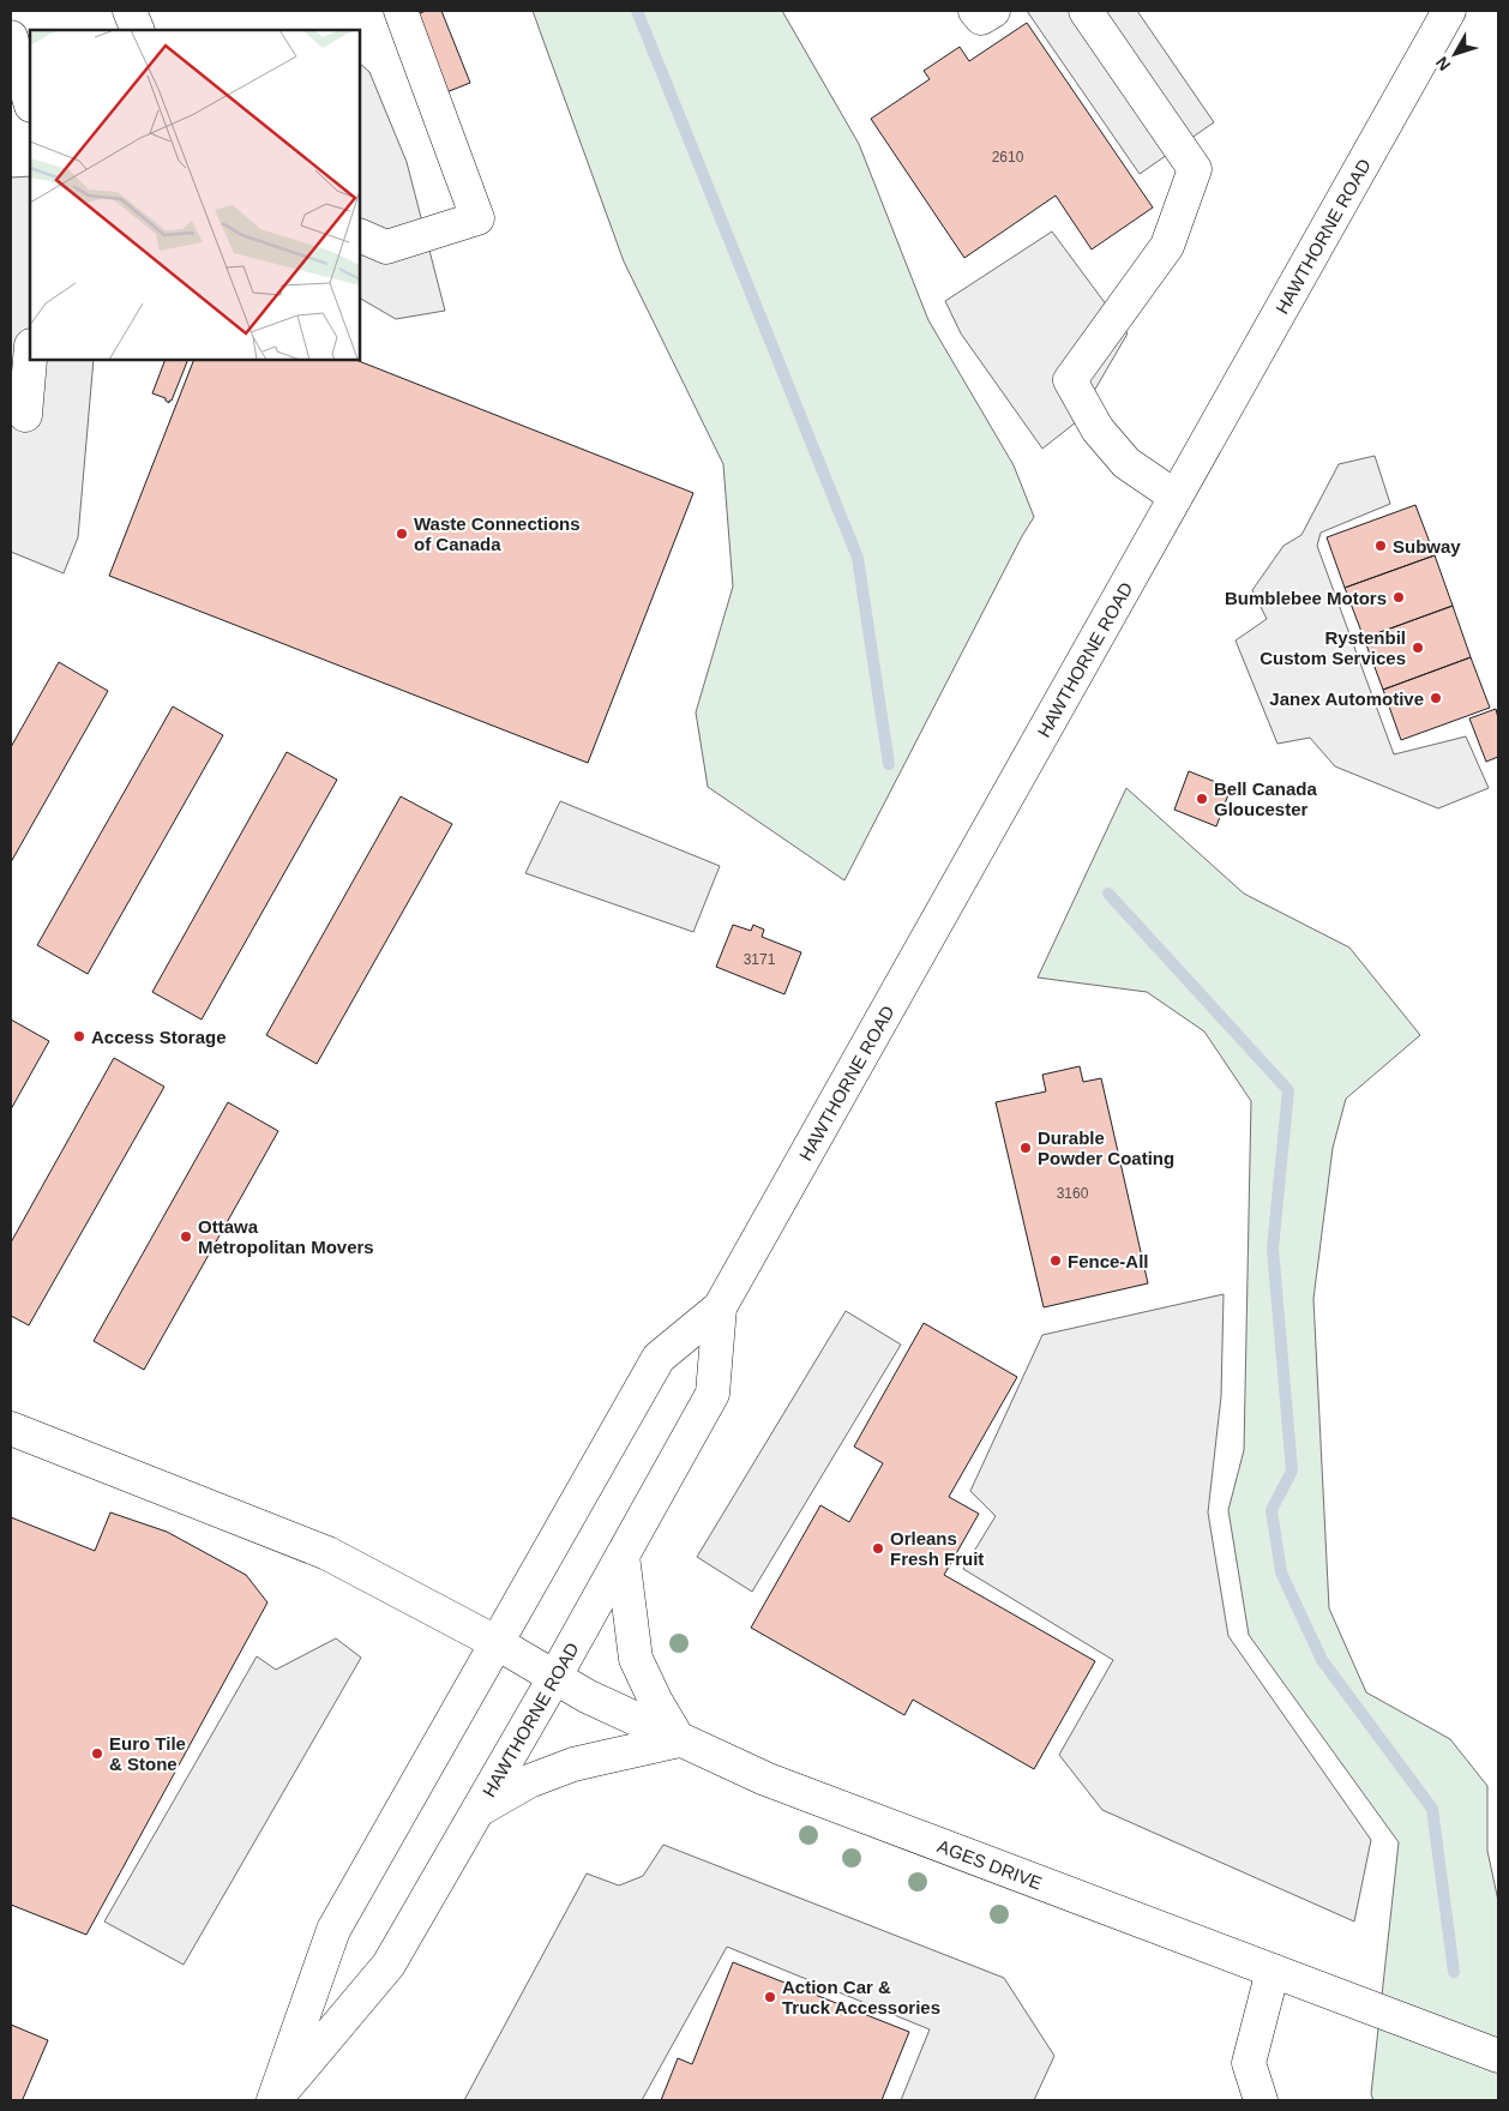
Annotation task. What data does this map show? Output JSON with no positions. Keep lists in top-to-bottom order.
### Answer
{
  "streets": {
    "main road": ["HAWTHORNE ROAD", "AGES DRIVE"]
  },
  "crossings": [
    ["HAWTHORNE ROAD", "AGES DRIVE"]
  ],
  "places": [
    "Waste Connections of Canada",
    "Subway",
    "Bumblebee Motors",
    "Rystenbil Custom Services",
    "Janex Automotive",
    "Bell Canada Gloucester",
    "Access Storage",
    "Durable Powder Coating",
    "Ottawa Metropolitan Movers",
    "Fence-All",
    "Orleans Fresh Fruit",
    "Euro Tile & Stone",
    "Action Car & Truck Accessories"
  ],
  "house_numbers": ["2610", "3171", "3160"],
  "north": "bottom left"
}
